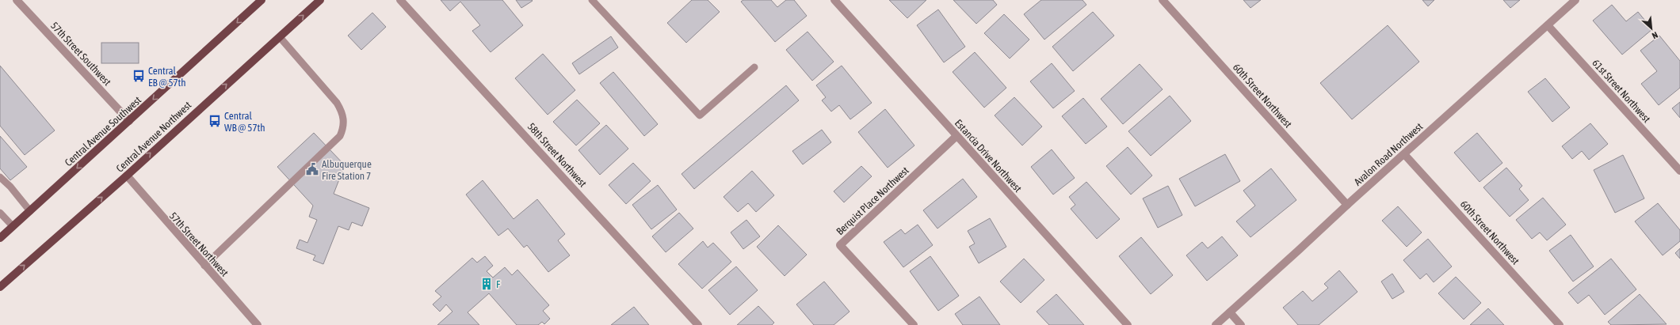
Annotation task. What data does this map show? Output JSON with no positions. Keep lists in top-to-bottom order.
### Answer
{
  "streets": {
    "main road": ["Central Avenue Southwest", "Central Avenue Northwest"],
    "street": [
      "57th Street Southwest",
      "61st Street Northwest",
      "60th Street Northwest",
      "Avalon Road Northwest",
      "58th Street Northwest",
      "Estancia Drive Northwest",
      "Berquist Place Northwest",
      "57th Street Northwest"
    ]
  },
  "crossings": [
    ["57th Street Southwest", "Central Avenue Southwest"],
    ["61st Street Northwest", "Avalon Road Northwest"],
    ["60th Street Northwest", "Avalon Road Northwest"],
    ["Central Avenue Northwest", "57th Street Northwest"],
    ["Estancia Drive Northwest", "Berquist Place Northwest"]
  ],
  "one_way": ["Central Avenue Southwest", "Central Avenue Northwest"],
  "places": {
    "bus stop": ["Central EB @ 57th", "Central WB @ 57th"],
    "public building": ["Albuquerque Fire Station 7"],
    "building": ["F"]
  },
  "north": "bottom right"
}
